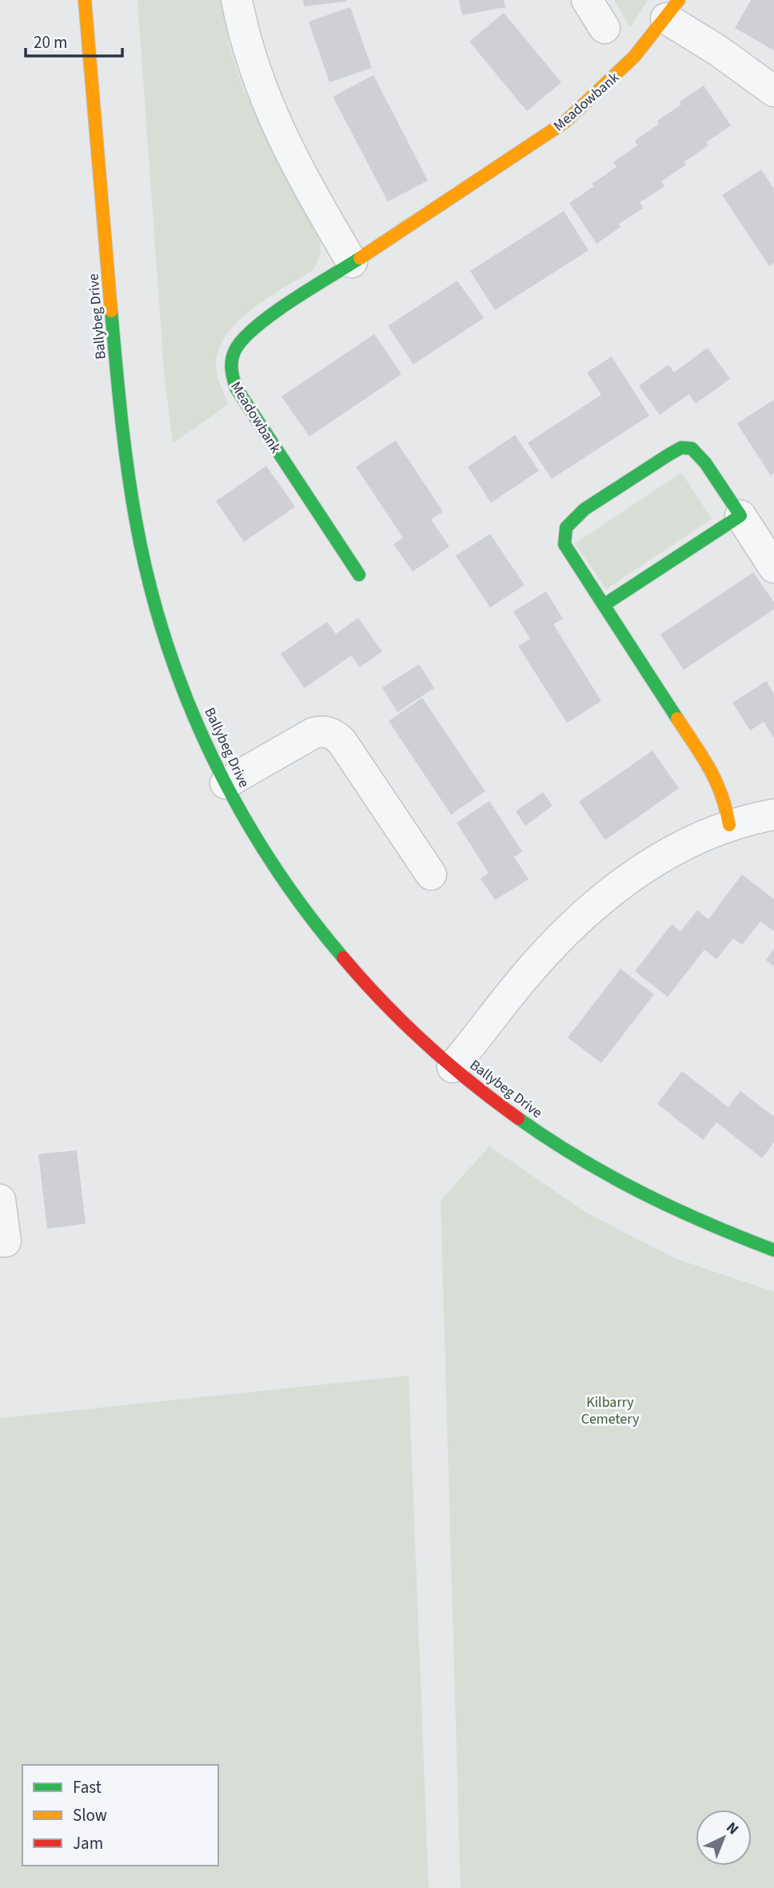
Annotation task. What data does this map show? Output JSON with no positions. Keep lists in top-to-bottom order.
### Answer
{
  "streets": {
    "street": ["Meadowbank", "Ballybeg Drive"]
  },
  "parks": ["Kilbarry Cemetery"],
  "legend": ["Fast", "Slow", "Jam"],
  "scale_bar": "20 m",
  "north": "top right"
}
